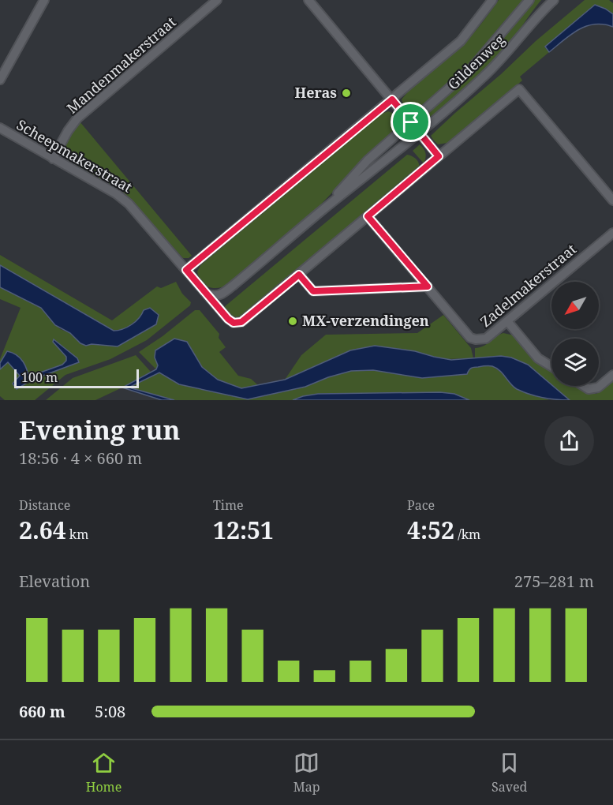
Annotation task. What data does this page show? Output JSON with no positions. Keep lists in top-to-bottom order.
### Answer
{
  "streets": {
    "street": [
      "Gildenweg",
      "Mandenmakerstraat",
      "Scheepmakerstraat",
      "Zadelmakerstraat"
    ]
  },
  "crossings": [
    ["Gildenweg", "Scheepmakerstraat"],
    ["Mandenmakerstraat", "Scheepmakerstraat"]
  ],
  "places": ["Heras", "MX-verzendingen"],
  "scale_bar": "100 m",
  "north": "bottom left",
  "page": {
    "scale": "100 m",
    "heading": ["Evening run", "18:56 · 4 × 660 m"],
    "stats": [
      ["Distance", "2.64 km"],
      ["Time", "12:51"],
      ["Pace", "4:52 /km"]
    ],
    "chart": ["Elevation", "275–281 m"],
    "list": [
      {
        "name": "660 m",
        "note": "5:08"
      }
    ],
    "tabs": ["Home", "Map", "Saved"]
  }
}
